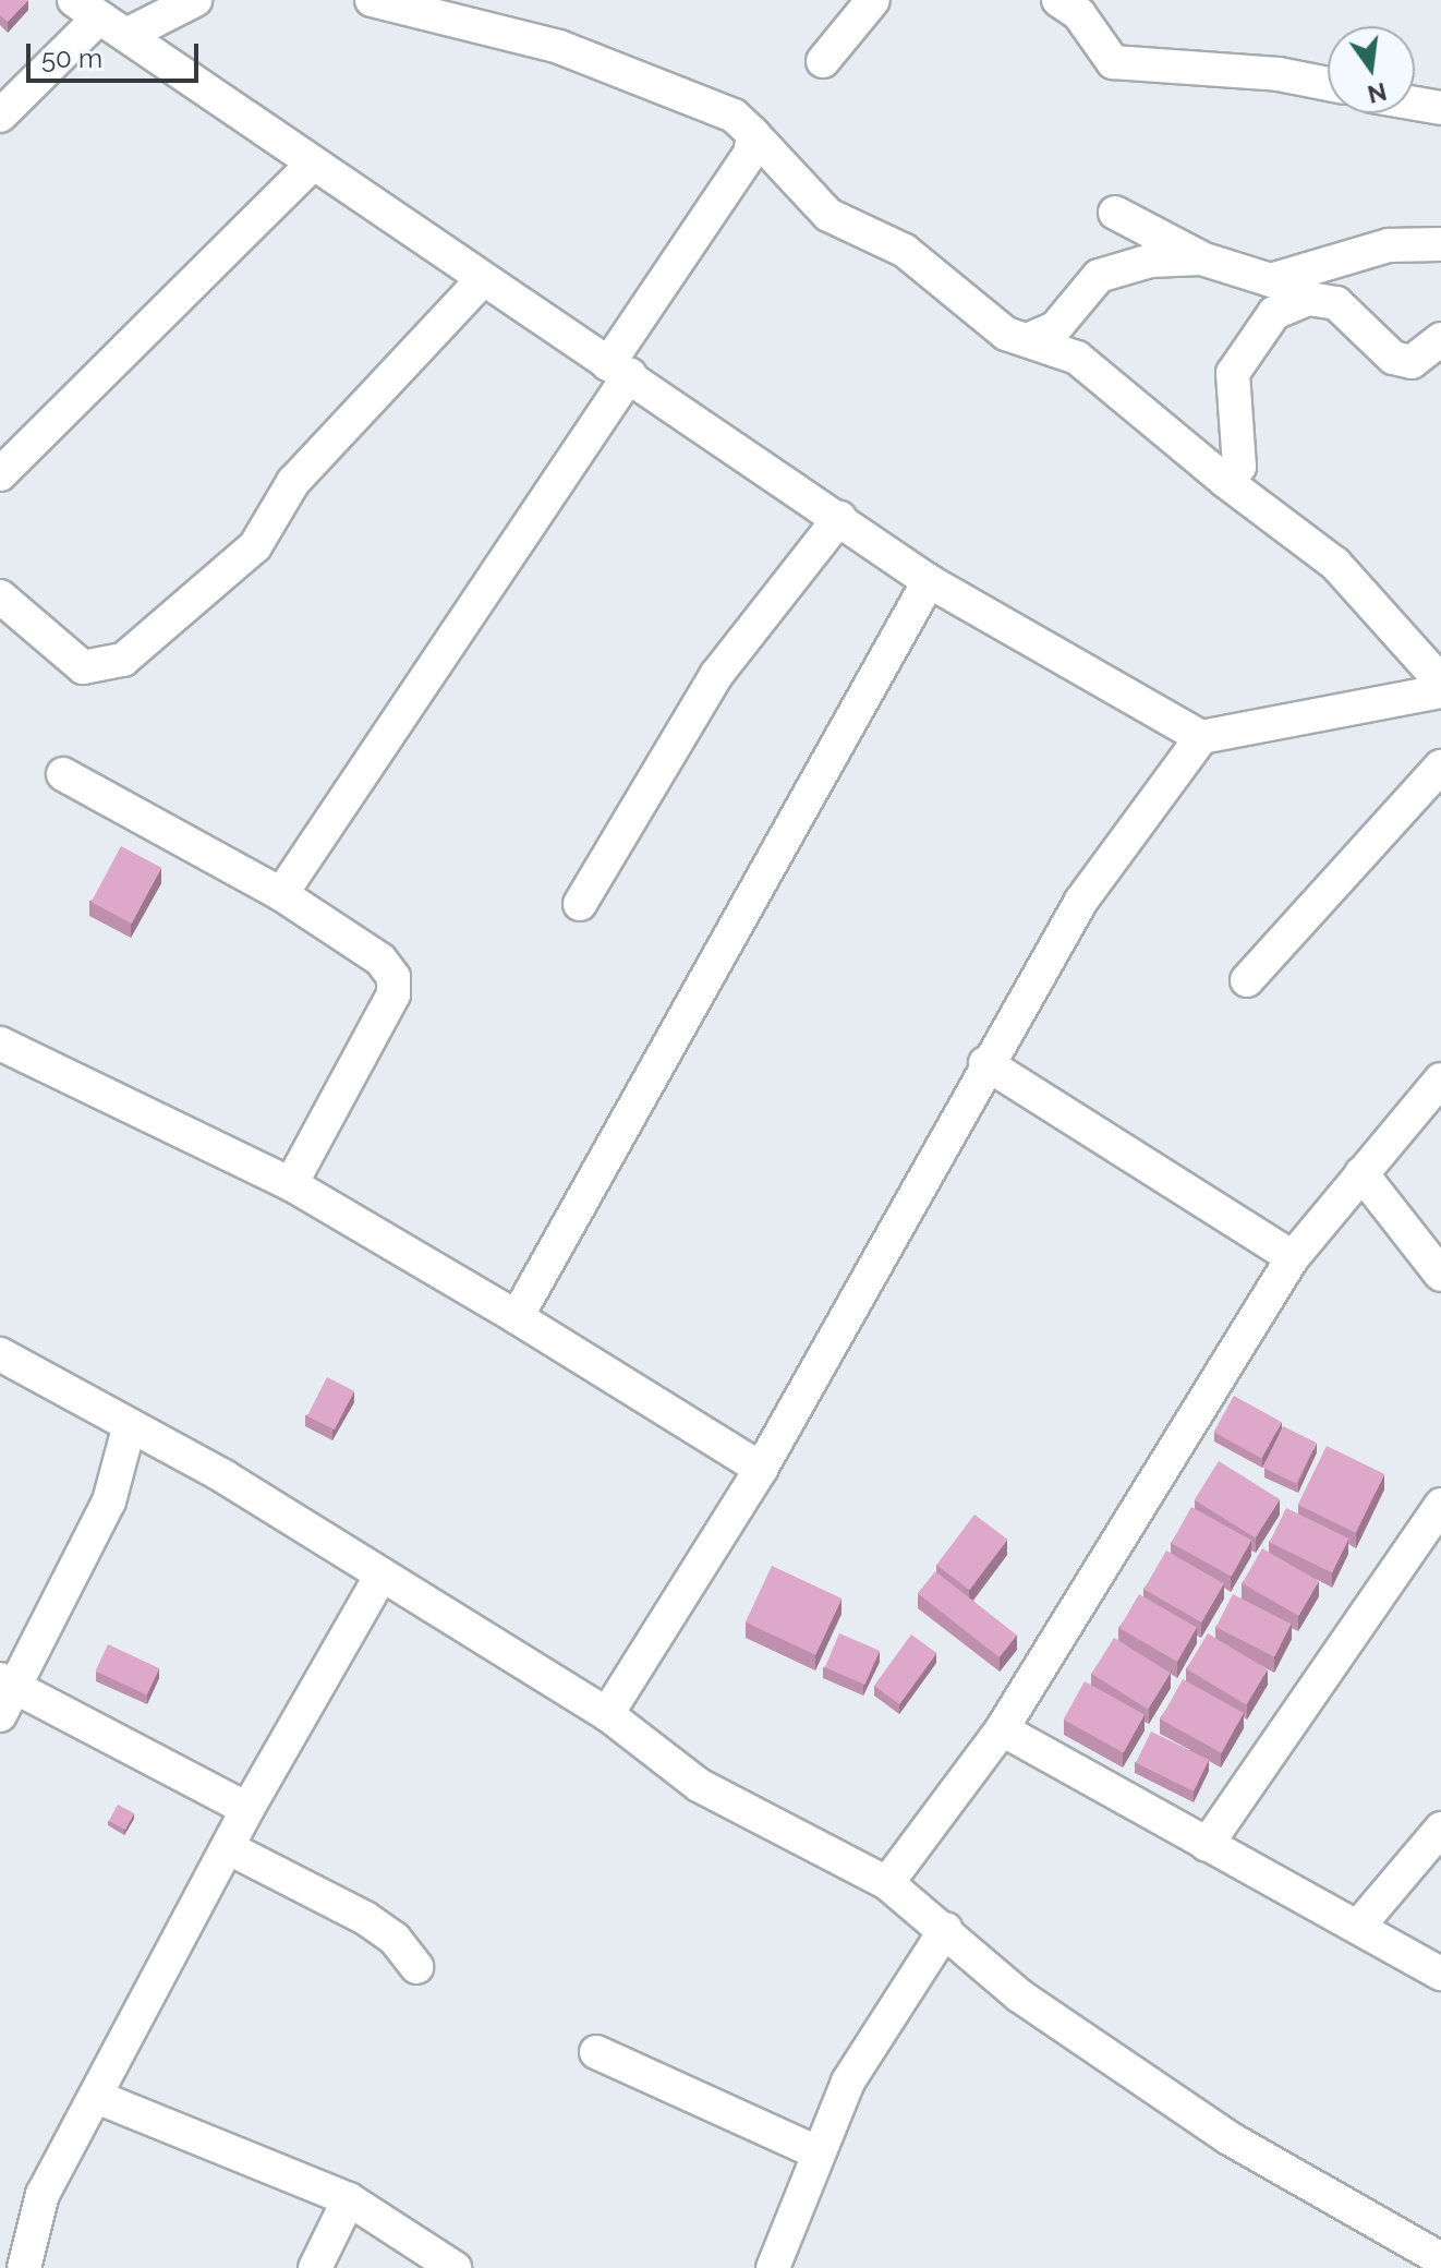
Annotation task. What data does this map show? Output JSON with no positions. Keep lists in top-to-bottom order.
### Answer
{
  "scale_bar": "50 m",
  "north": "bottom"
}
